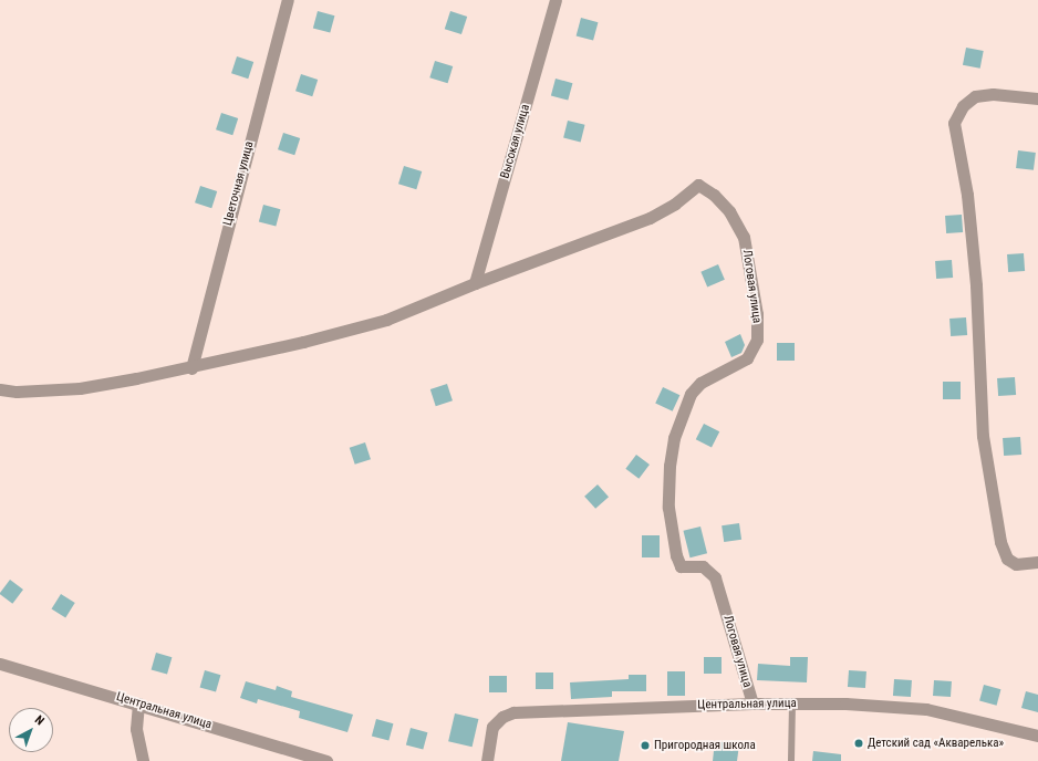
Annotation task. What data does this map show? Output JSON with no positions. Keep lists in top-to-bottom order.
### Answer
{
  "streets": {
    "street": [
      "Высокая улица",
      "Цветочная улица",
      "Логовая улица",
      "Центральная улица"
    ]
  },
  "crossings": [
    ["Высокая улица", "Логовая улица"],
    ["Логовая улица", "Центральная улица"]
  ],
  "places": ["Детский сад «Акварелька»", "Пригородная школа"],
  "north": "top right"
}
